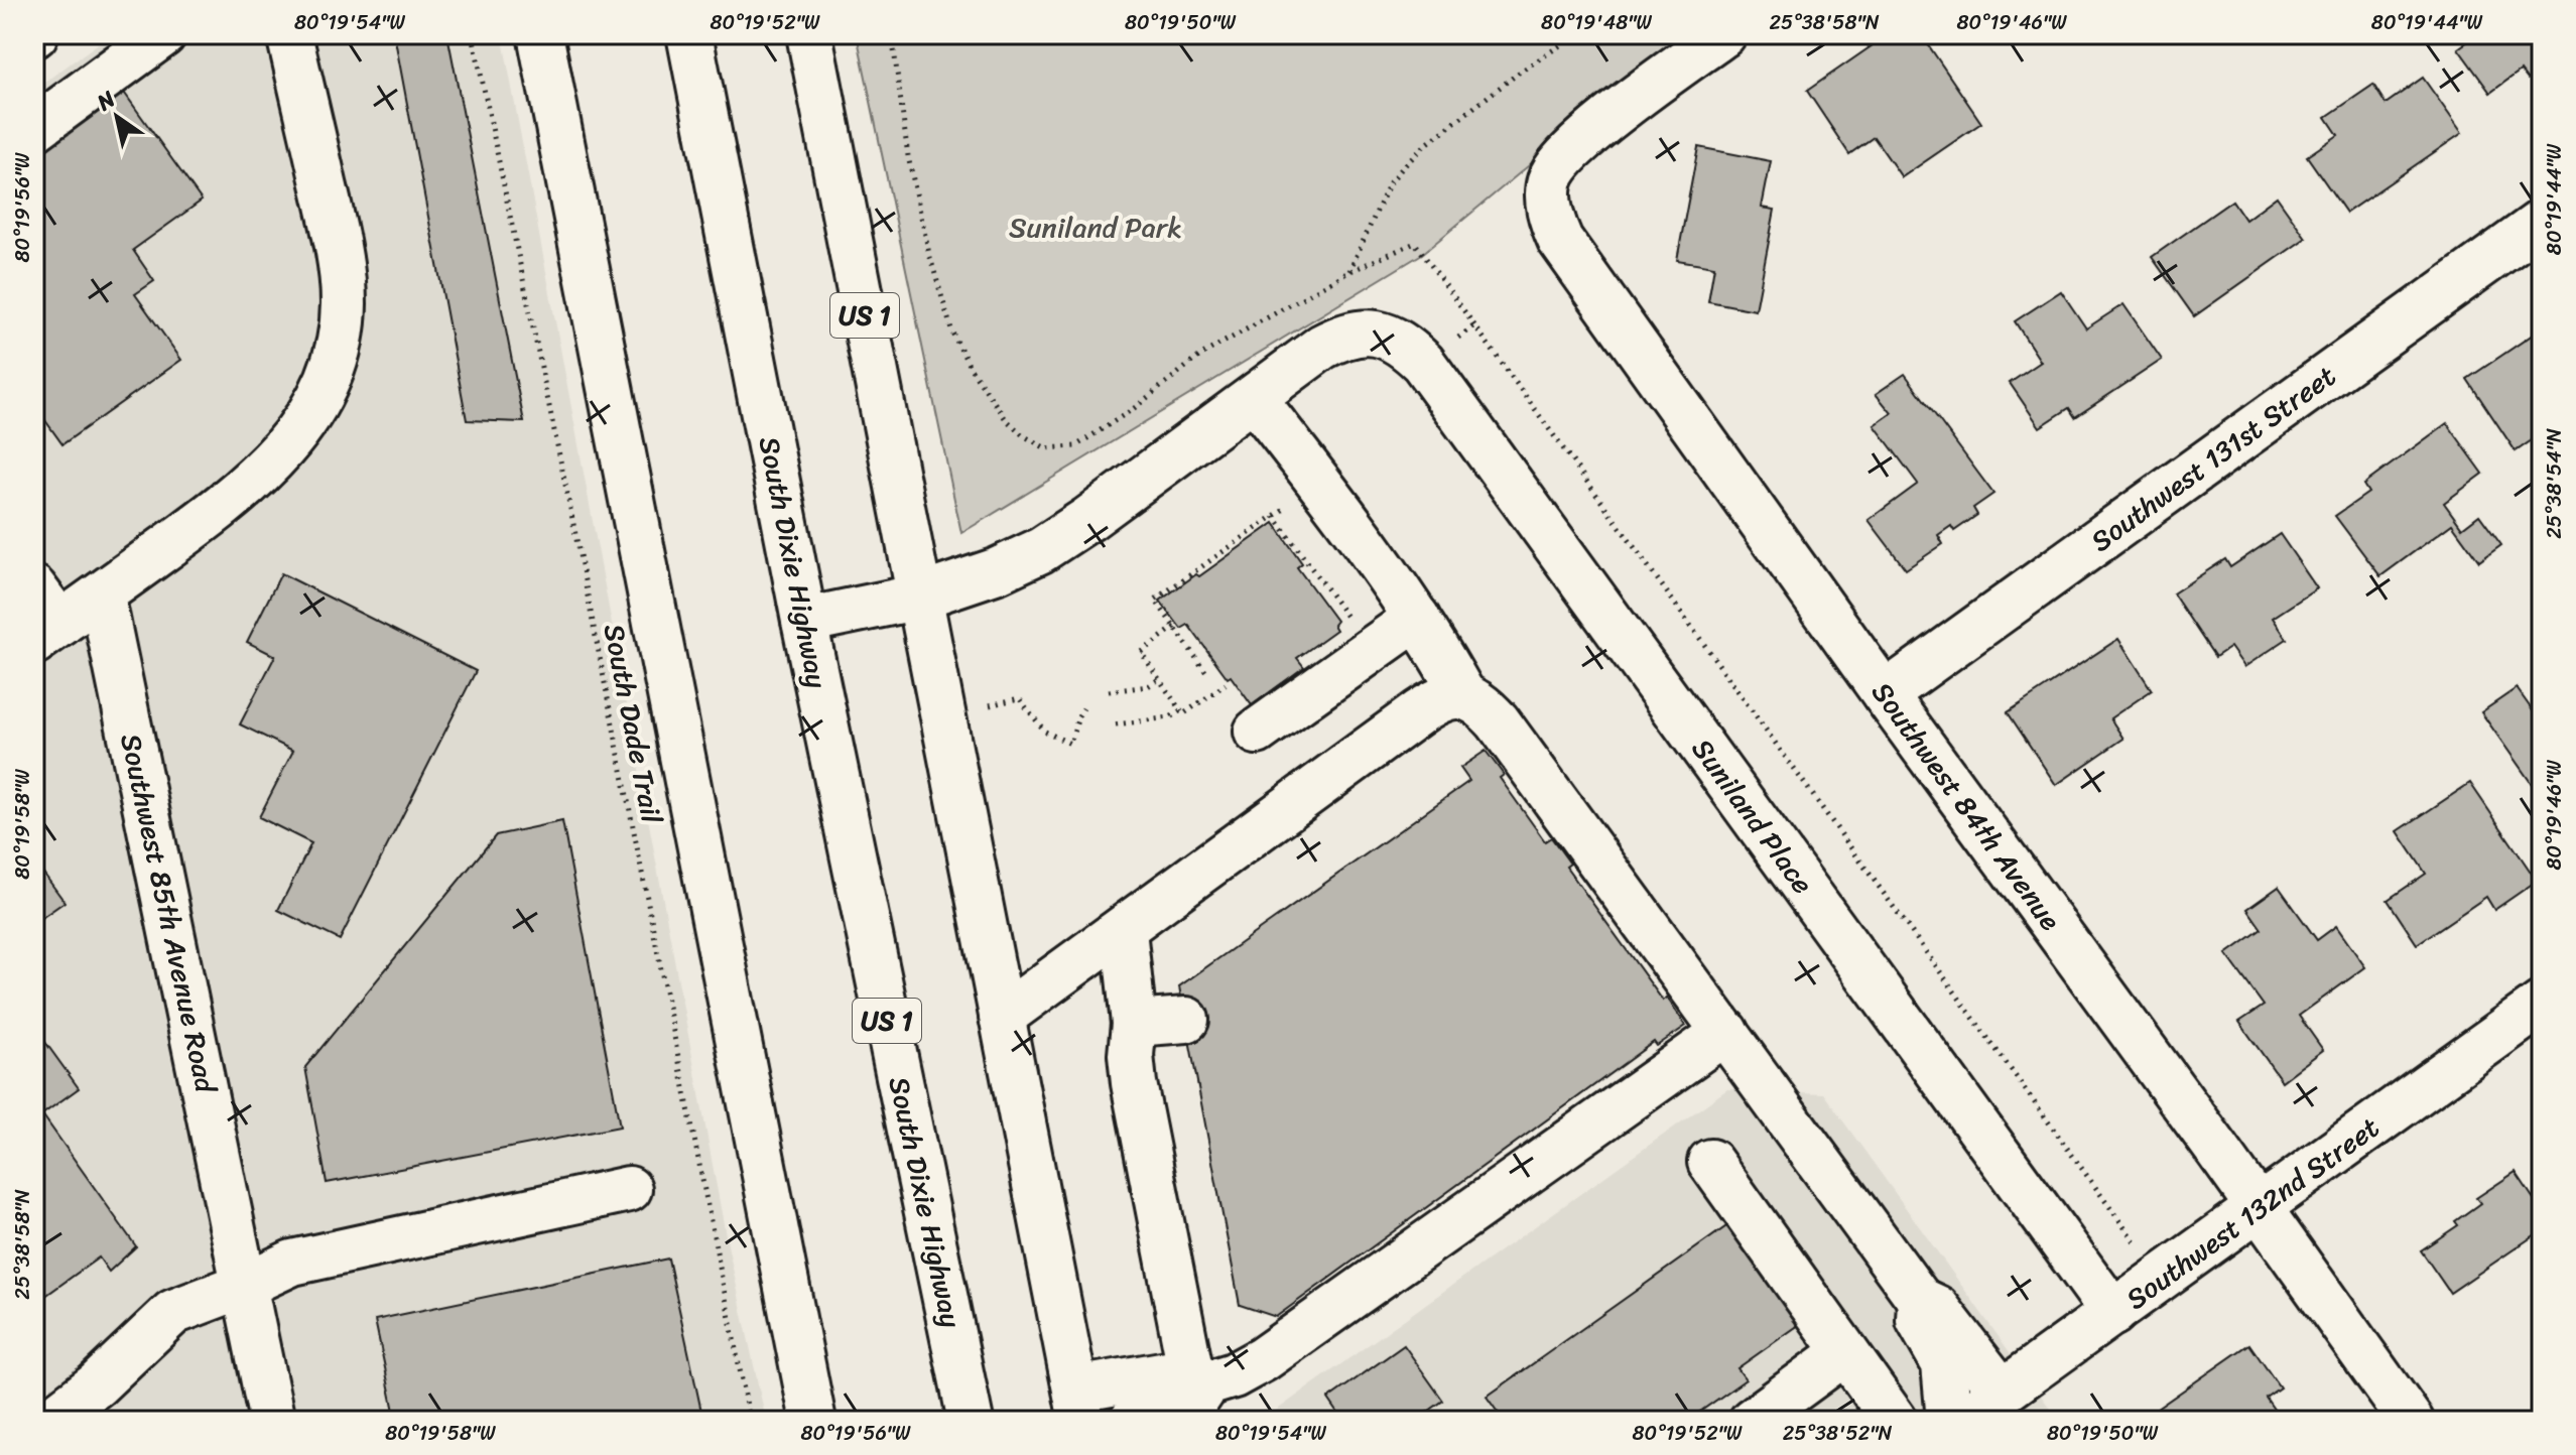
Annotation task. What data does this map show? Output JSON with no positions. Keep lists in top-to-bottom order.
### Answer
{
  "streets": {
    "main road": [
      "US 1",
      "Southwest 131st Street",
      "South Dixie Highway",
      "Southwest 84th Avenue",
      "Suniland Place",
      "Southwest 85th Avenue Road",
      "Southwest 132nd Street"
    ],
    "path": ["South Dade Trail"]
  },
  "crossings": [
    ["Southwest 131st Street", "Southwest 84th Avenue"],
    ["Southwest 84th Avenue", "Southwest 132nd Street"],
    ["Suniland Place", "Southwest 132nd Street"]
  ],
  "parks": ["Suniland Park"],
  "north": "top left",
  "coordinates": [
    "80°19'54\"W",
    "80°19'52\"W",
    "80°19'50\"W",
    "80°19'48\"W",
    "25°38'58\"N",
    "80°19'46\"W",
    "80°19'44\"W",
    "80°19'56\"W",
    "25°38'54\"N",
    "80°19'58\"W",
    "25°38'52\"N"
  ]
}
